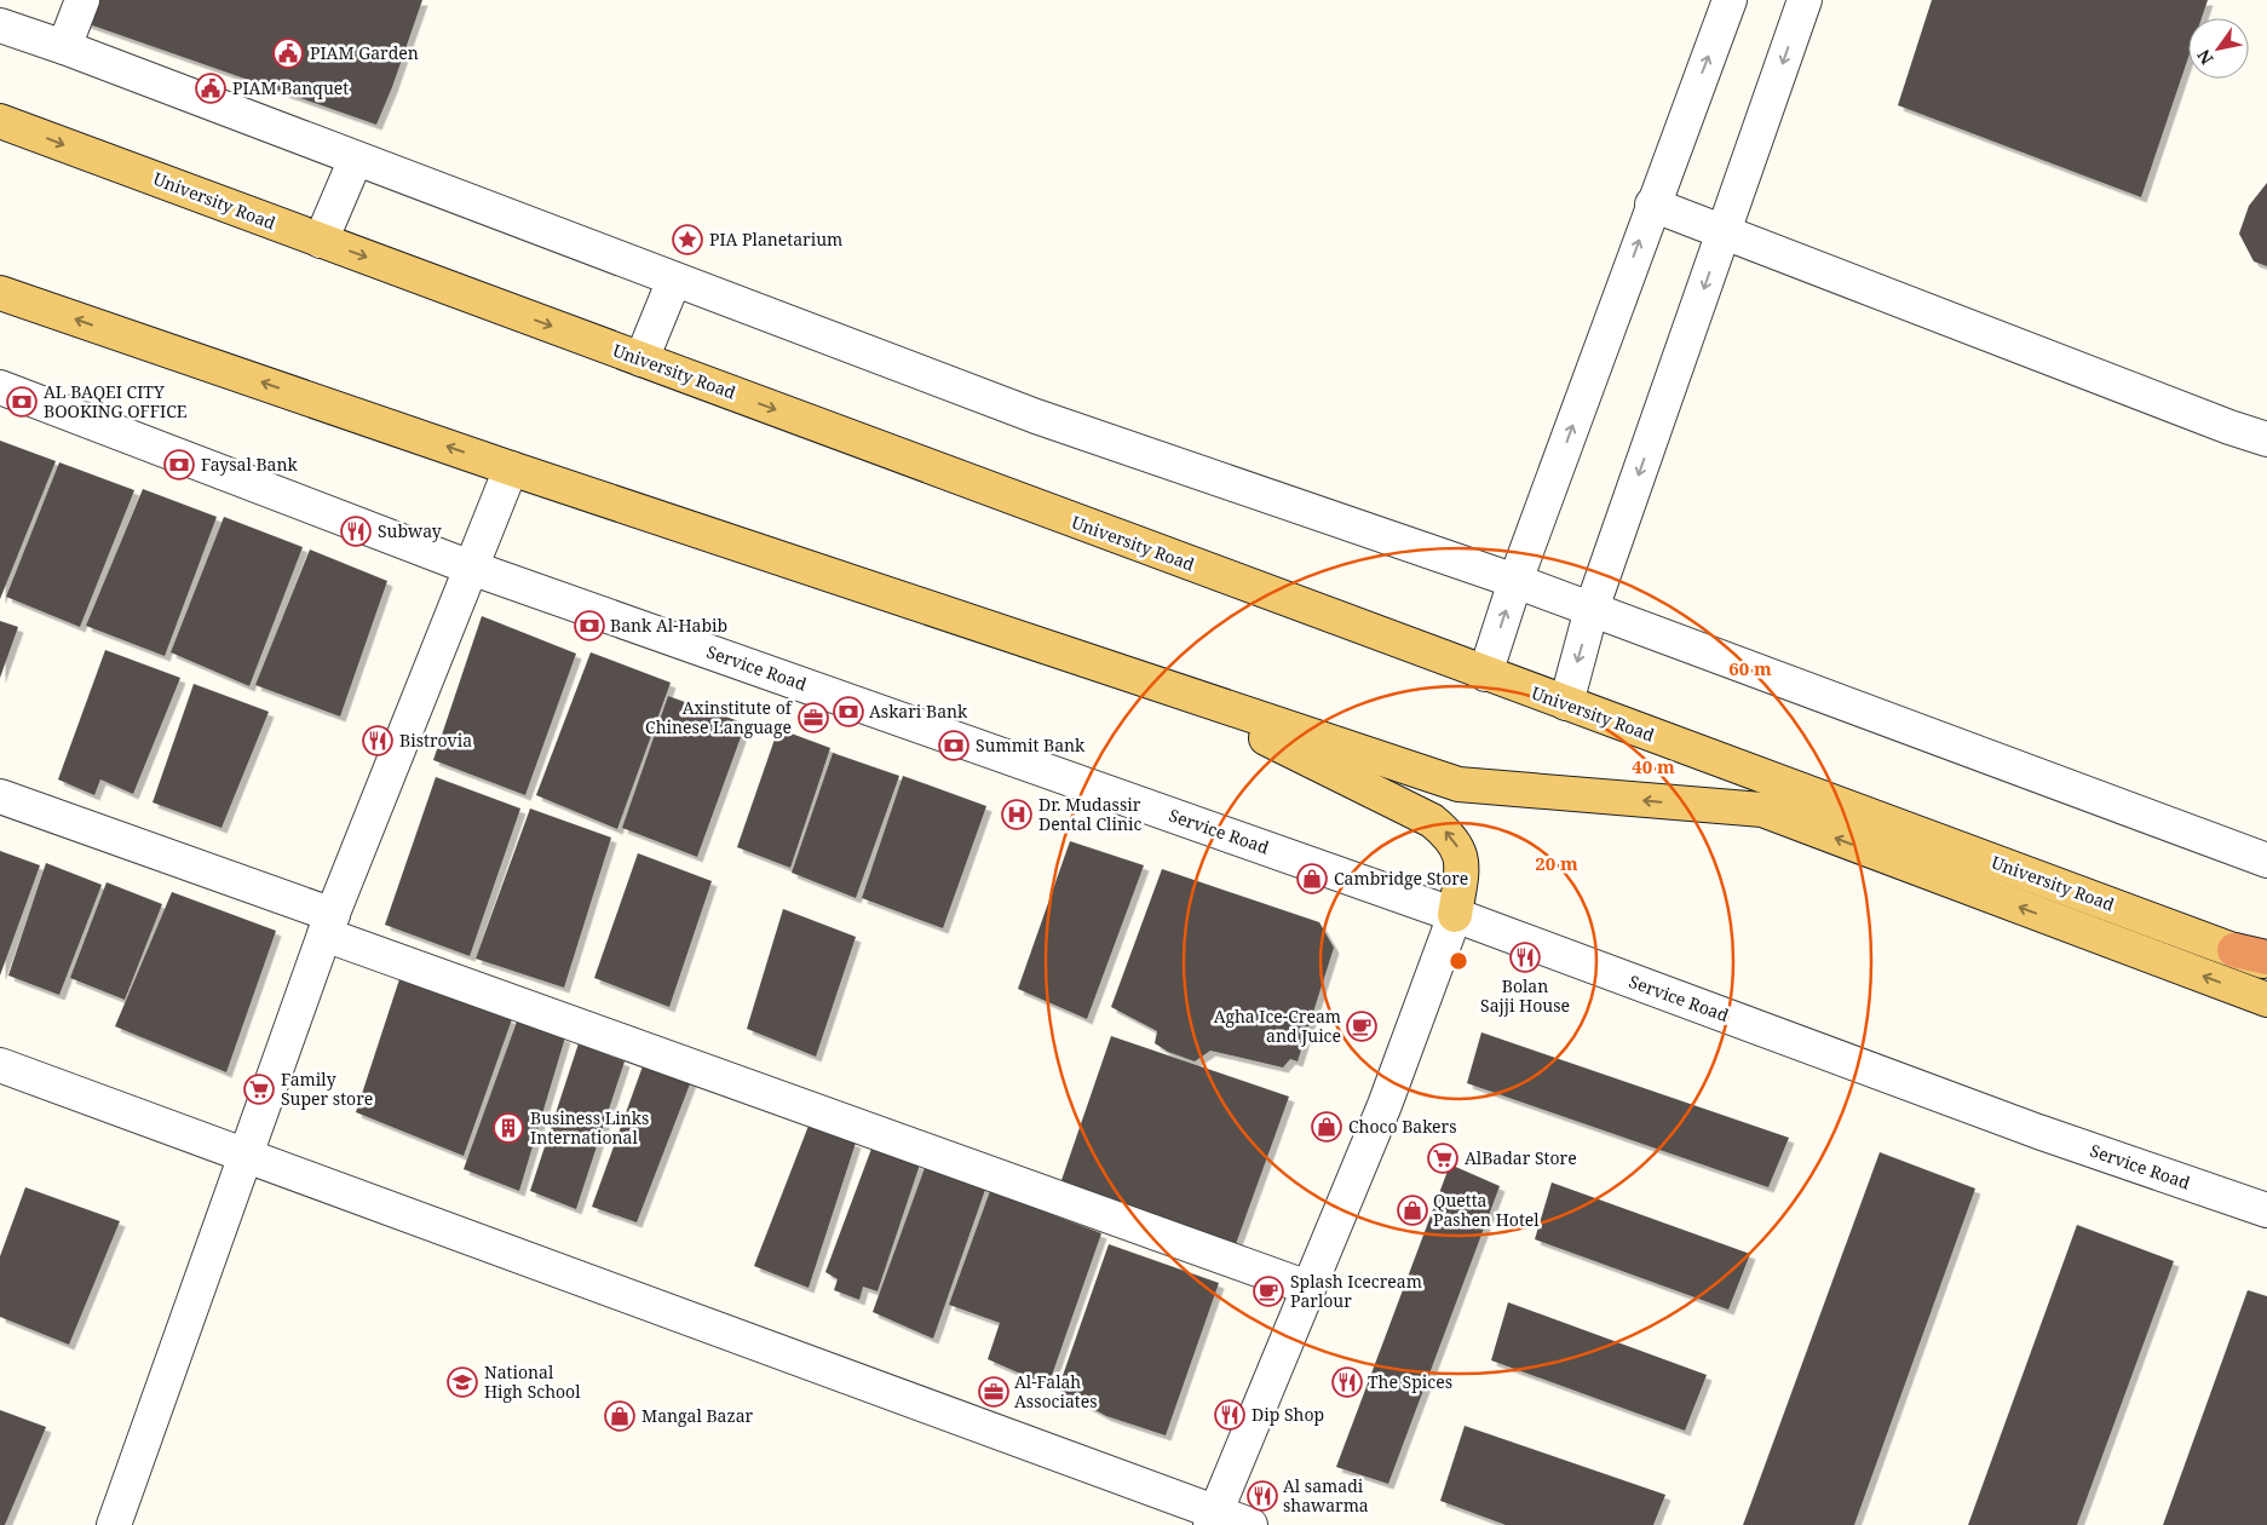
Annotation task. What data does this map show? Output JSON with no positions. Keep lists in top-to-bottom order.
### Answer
{
  "streets": {
    "main road": ["University Road"],
    "street": ["Service Road"]
  },
  "places": {
    "public building": ["PIAM Garden", "PIAM Banquet"],
    "place": ["PIA Planetarium"],
    "bank": [
      "AL BAQEI CITY BOOKING OFFICE",
      "Faysal Bank",
      "Bank Al-Habib",
      "Askari Bank",
      "Summit Bank"
    ],
    "restaurant": [
      "Subway",
      "Bistrovia",
      "Bolan Sajji House",
      "The Spices",
      "Dip Shop",
      "Al samadi shawarma"
    ],
    "office": ["Axinstitute of Chinese Language", "Al-Falah Associates"],
    "hospital": ["Dr. Mudassir Dental Clinic"],
    "shop": [
      "Cambridge Store",
      "Choco Bakers",
      "Quetta Pashen Hotel",
      "Mangal Bazar"
    ],
    "cafe": ["Agha Ice-Cream and Juice", "Splash Icecream Parlour"],
    "supermarket": ["Family Super store", "AlBadar Store"],
    "building": ["Business Links International"],
    "school or university": ["National High School"]
  },
  "north": "bottom left",
  "rings": ["60 m", "40 m", "20 m"]
}
